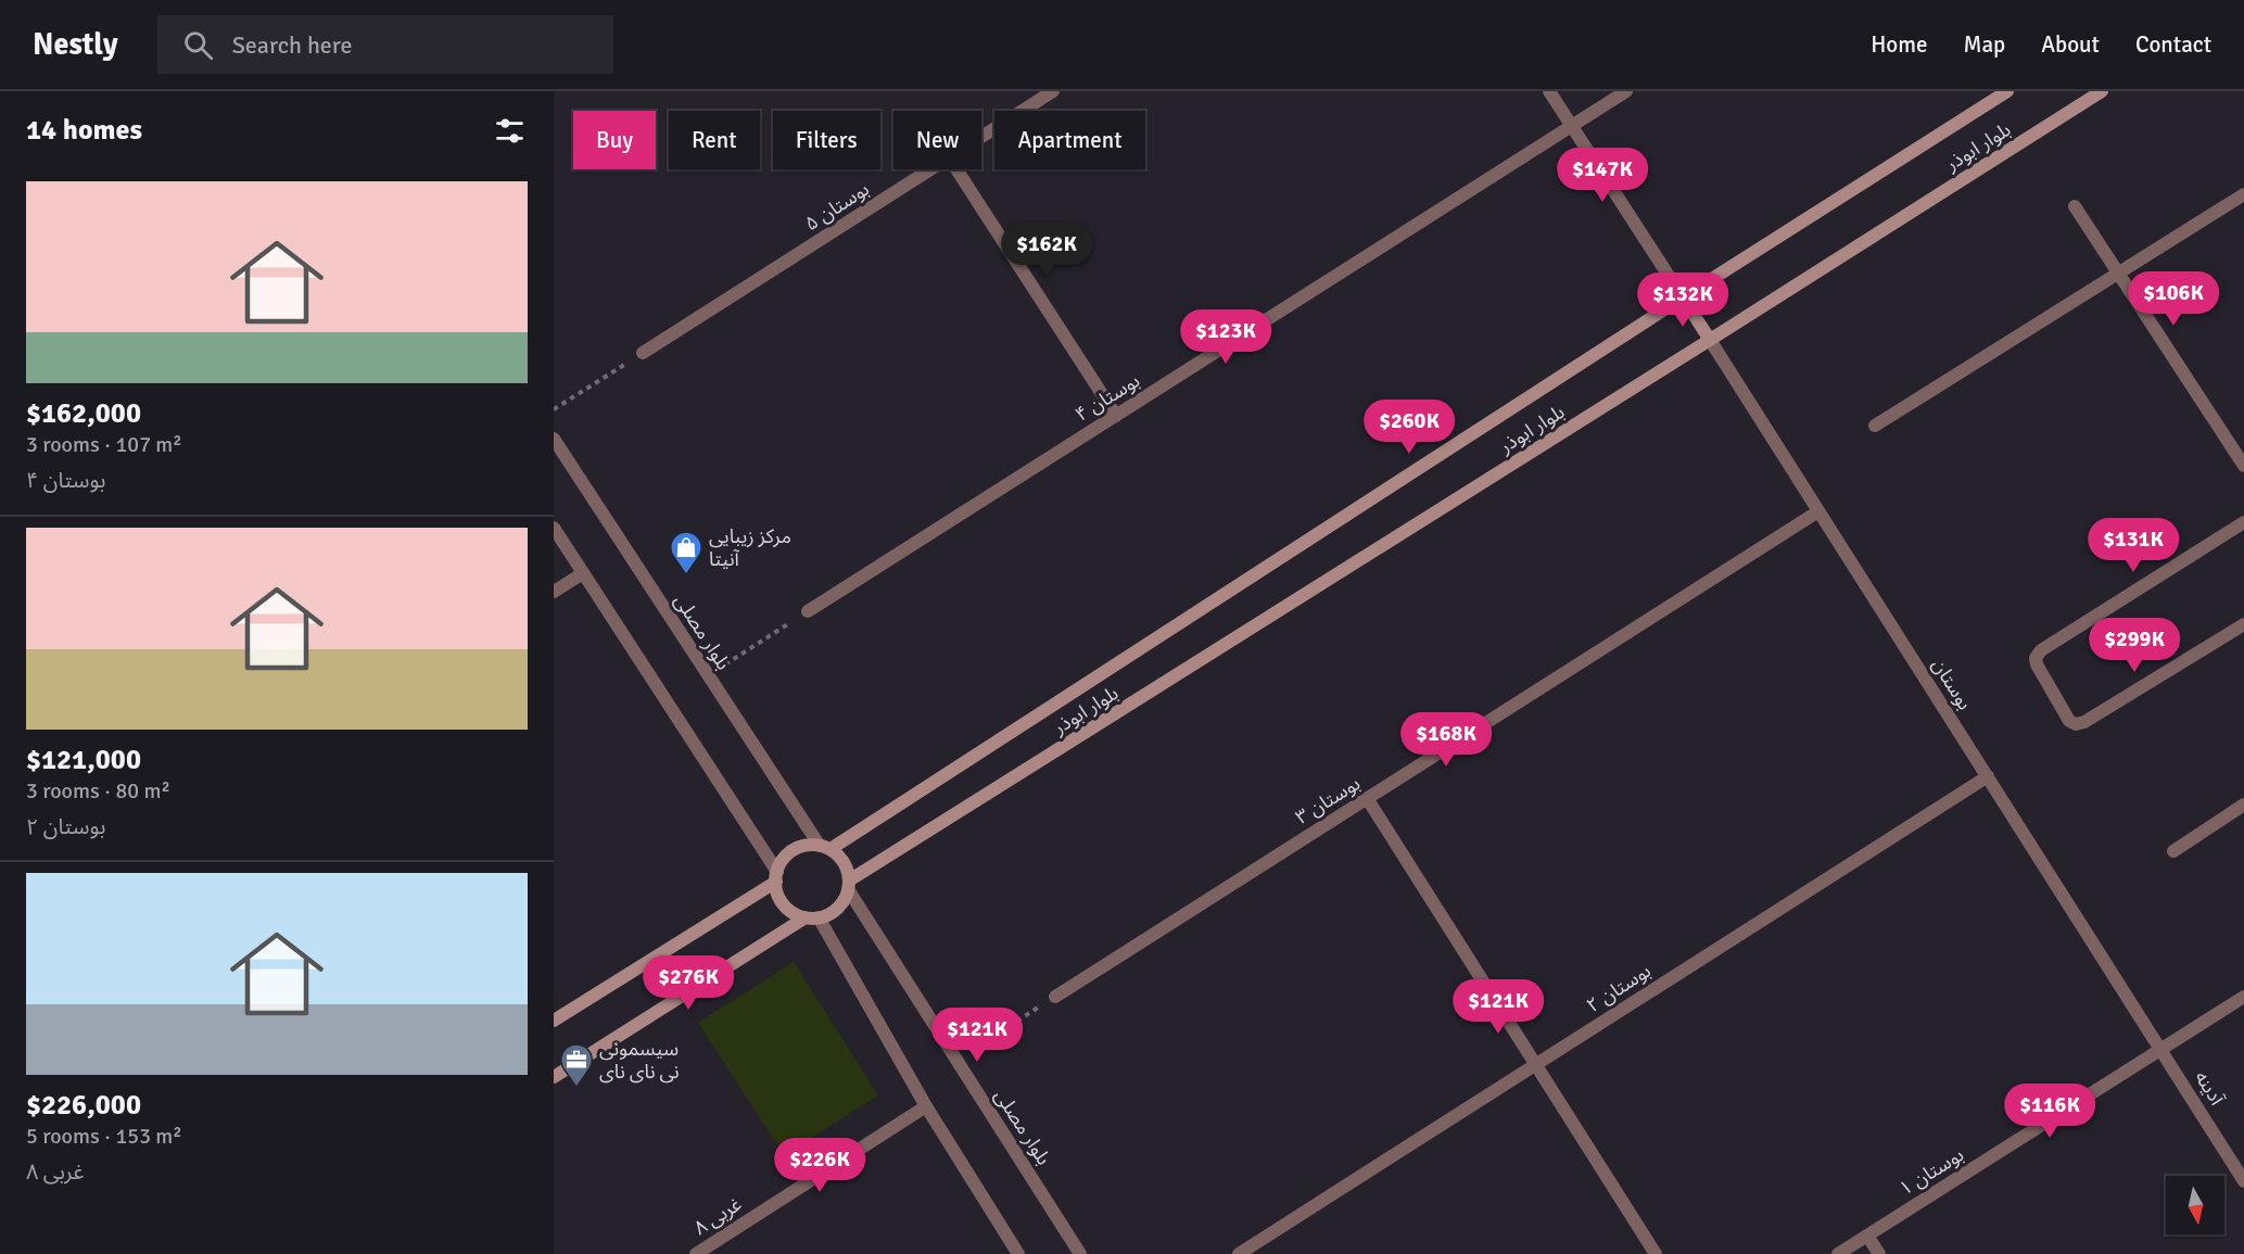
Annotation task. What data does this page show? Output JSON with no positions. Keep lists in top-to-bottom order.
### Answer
{
  "streets": {
    "main road": ["بلوار ابوذر"],
    "street": [
      "بوستان ۵",
      "بوستان ۴",
      "بلوار مصلی",
      "بوستان",
      "بوستان ۳",
      "بوستان ۲",
      "آدینه",
      "بوستان ۱",
      "۸ غربی"
    ]
  },
  "crossings": [
    ["بلوار ابوذر", "بلوار مصلی"],
    ["بلوار ابوذر", "بوستان"],
    ["بوستان", "بوستان ۳"],
    ["بوستان", "بوستان ۲"],
    ["بوستان", "آدینه"],
    ["بوستان", "بوستان ۱"],
    ["آدینه", "بوستان ۱"]
  ],
  "places": {
    "shop": ["مرکز زیبایی آنیتا"],
    "office": ["سیسمونی نی نای نای"]
  },
  "north": "bottom",
  "page": {
    "header": "Nestly",
    "search": "Search here",
    "nav": [
      "Home",
      "Map",
      "About",
      "Contact"
    ],
    "heading": "14 homes",
    "chip": [
      "Buy",
      "Rent",
      "Filters",
      "New",
      "Apartment"
    ],
    "price": [
      "$147K",
      "$162K",
      "$106K",
      "$132K",
      "$123K",
      "$260K",
      "$131K",
      "$299K",
      "$168K",
      "$276K",
      "$121K",
      "$121K",
      "$116K",
      "$226K"
    ],
    "list": [
      {
        "name": "$162,000",
        "note": "3 rooms · 107 m² · بوستان ۴"
      },
      {
        "name": "$121,000",
        "note": "3 rooms · 80 m² · بوستان ۲"
      },
      {
        "name": "$226,000",
        "note": "5 rooms · 153 m² · ۸ غربی"
      }
    ]
  }
}
